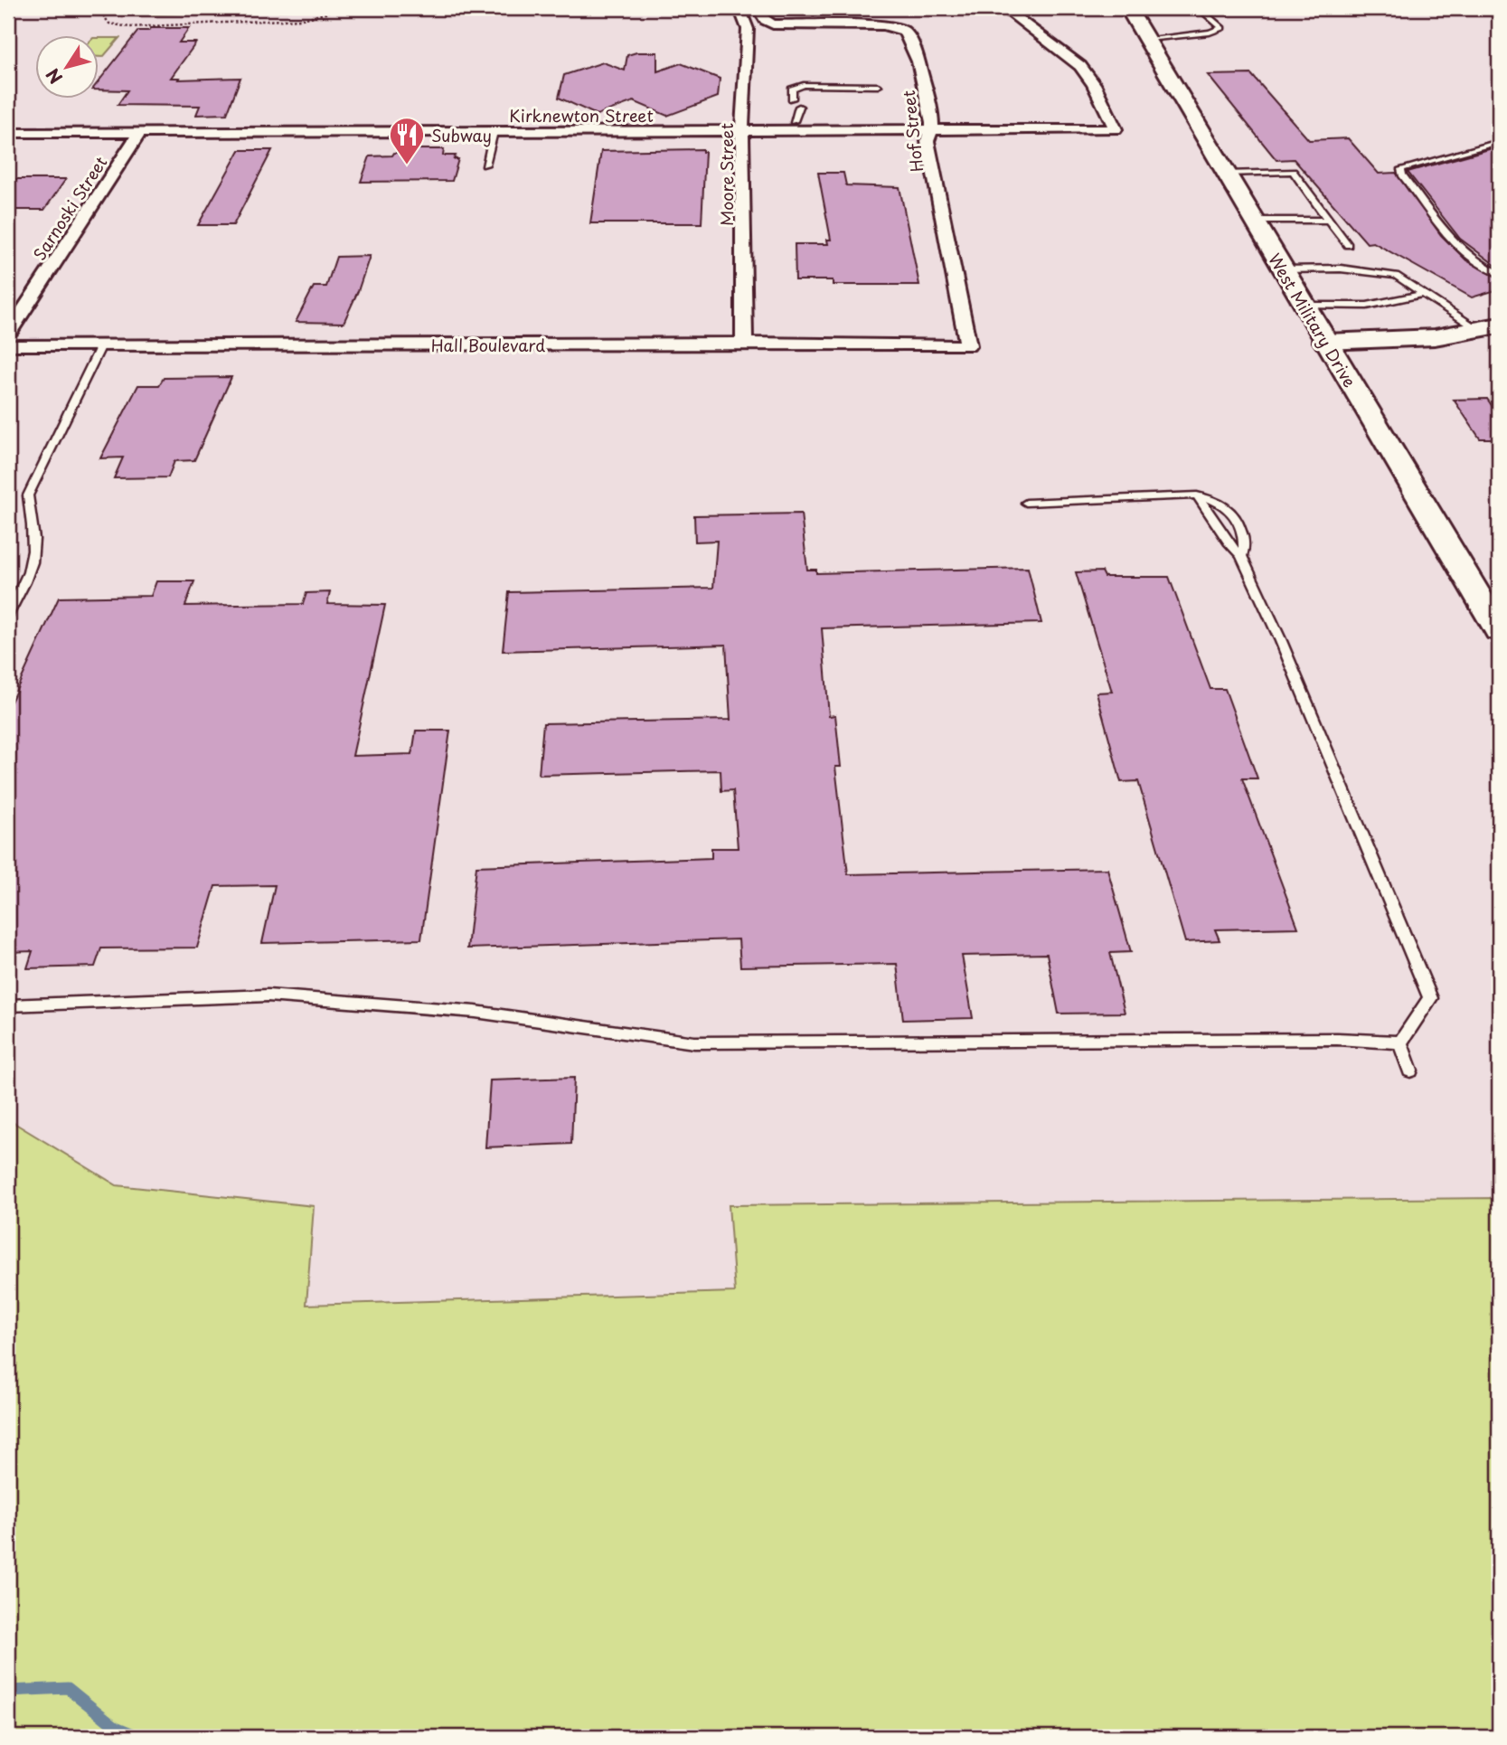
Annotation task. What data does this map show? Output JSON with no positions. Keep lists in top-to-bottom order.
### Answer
{
  "streets": {
    "main road": ["West Military Drive"],
    "street": [
      "Kirknewton Street",
      "Hof Street",
      "Moore Street",
      "Sarnoski Street",
      "Hall Boulevard"
    ]
  },
  "crossings": [
    ["Kirknewton Street", "Hof Street"],
    ["Kirknewton Street", "Moore Street"],
    ["Kirknewton Street", "Sarnoski Street"],
    ["Hof Street", "Hall Boulevard"],
    ["Moore Street", "Hall Boulevard"]
  ],
  "places": {
    "restaurant": ["Subway"]
  },
  "north": "bottom left"
}
